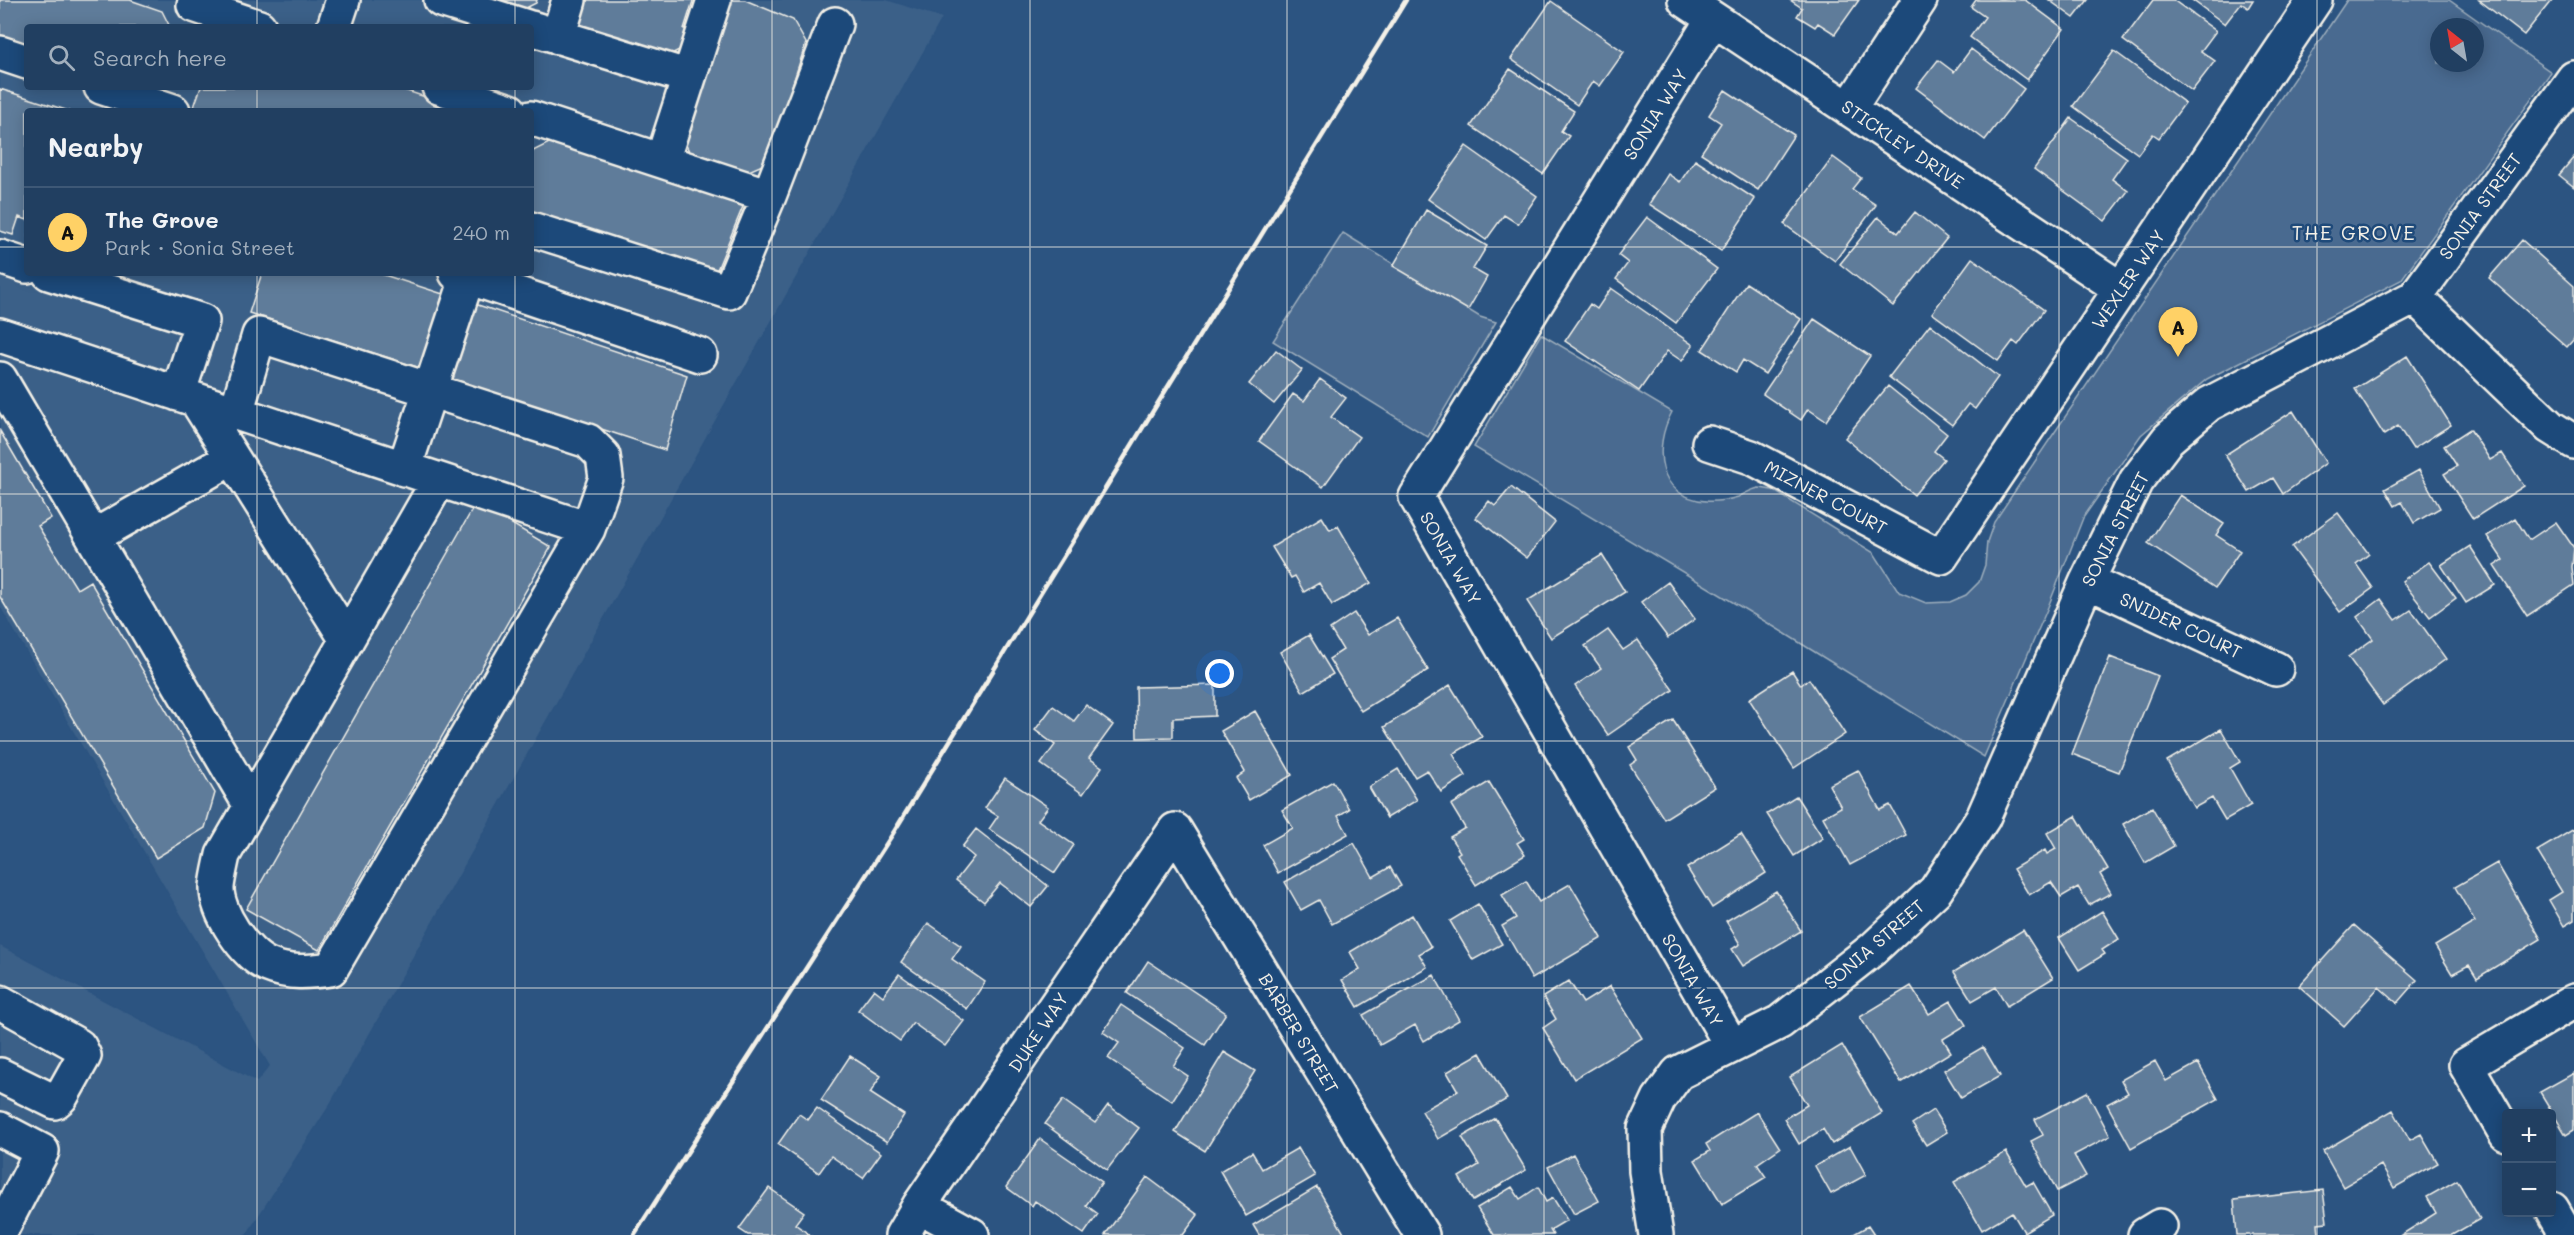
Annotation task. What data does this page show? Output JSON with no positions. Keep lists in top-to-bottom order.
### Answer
{
  "streets": {
    "street": [
      "SONIA WAY",
      "STICKLEY DRIVE",
      "SONIA STREET",
      "WEXLER WAY",
      "MIZNER COURT",
      "SNIDER COURT",
      "DUKE WAY",
      "BARBER STREET"
    ]
  },
  "crossings": [
    ["SONIA WAY", "STICKLEY DRIVE"],
    ["SONIA WAY", "SONIA STREET"],
    ["STICKLEY DRIVE", "WEXLER WAY"],
    ["SONIA STREET", "SNIDER COURT"],
    ["WEXLER WAY", "MIZNER COURT"],
    ["DUKE WAY", "BARBER STREET"]
  ],
  "districts": ["THE GROVE"],
  "north": "top left",
  "page": {
    "search": "Search here",
    "heading": "Nearby",
    "list": [
      {
        "mark": "A",
        "name": "The Grove",
        "note": "Park · Sonia Street",
        "value": "240 m"
      }
    ],
    "pins": "A",
    "map_buttons": ["+", "−"]
  }
}
